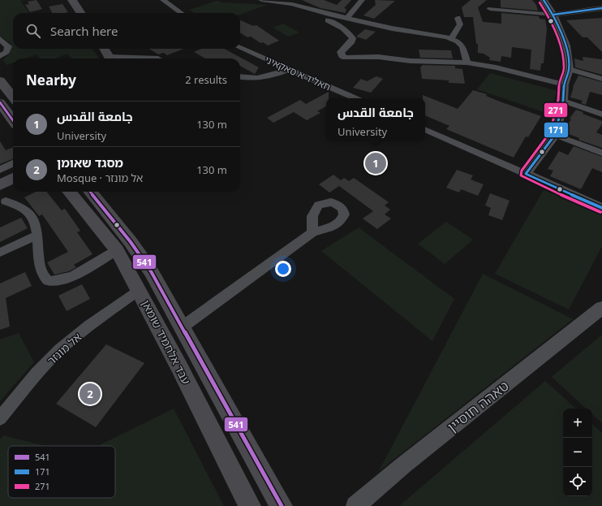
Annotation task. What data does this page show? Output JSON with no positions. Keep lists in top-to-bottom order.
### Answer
{
  "streets": {
    "main road": ["עבד אלחמיד שומאן"],
    "street": ["חאליד א סאקאיני", "אל מונזר", "טאהה חוסיין"]
  },
  "crossings": [
    ["עבד אלחמיד שומאן", "אל מונזר"]
  ],
  "lines": ["transit line 171", "transit line 271", "transit line 541"],
  "legend": ["541", "171", "271"],
  "page": {
    "search": "Search here",
    "heading": ["Nearby", "2 results"],
    "popup": ["جامعة القدس", "University"],
    "list": [
      {
        "mark": "1",
        "name": "جامعة القدس",
        "note": "University",
        "value": "130 m"
      },
      {
        "mark": "2",
        "name": "מסגד שאומן",
        "note": "Mosque · אל מונזר",
        "value": "130 m"
      }
    ],
    "pins": ["1", "2"],
    "map_buttons": ["+", "−"]
  }
}
